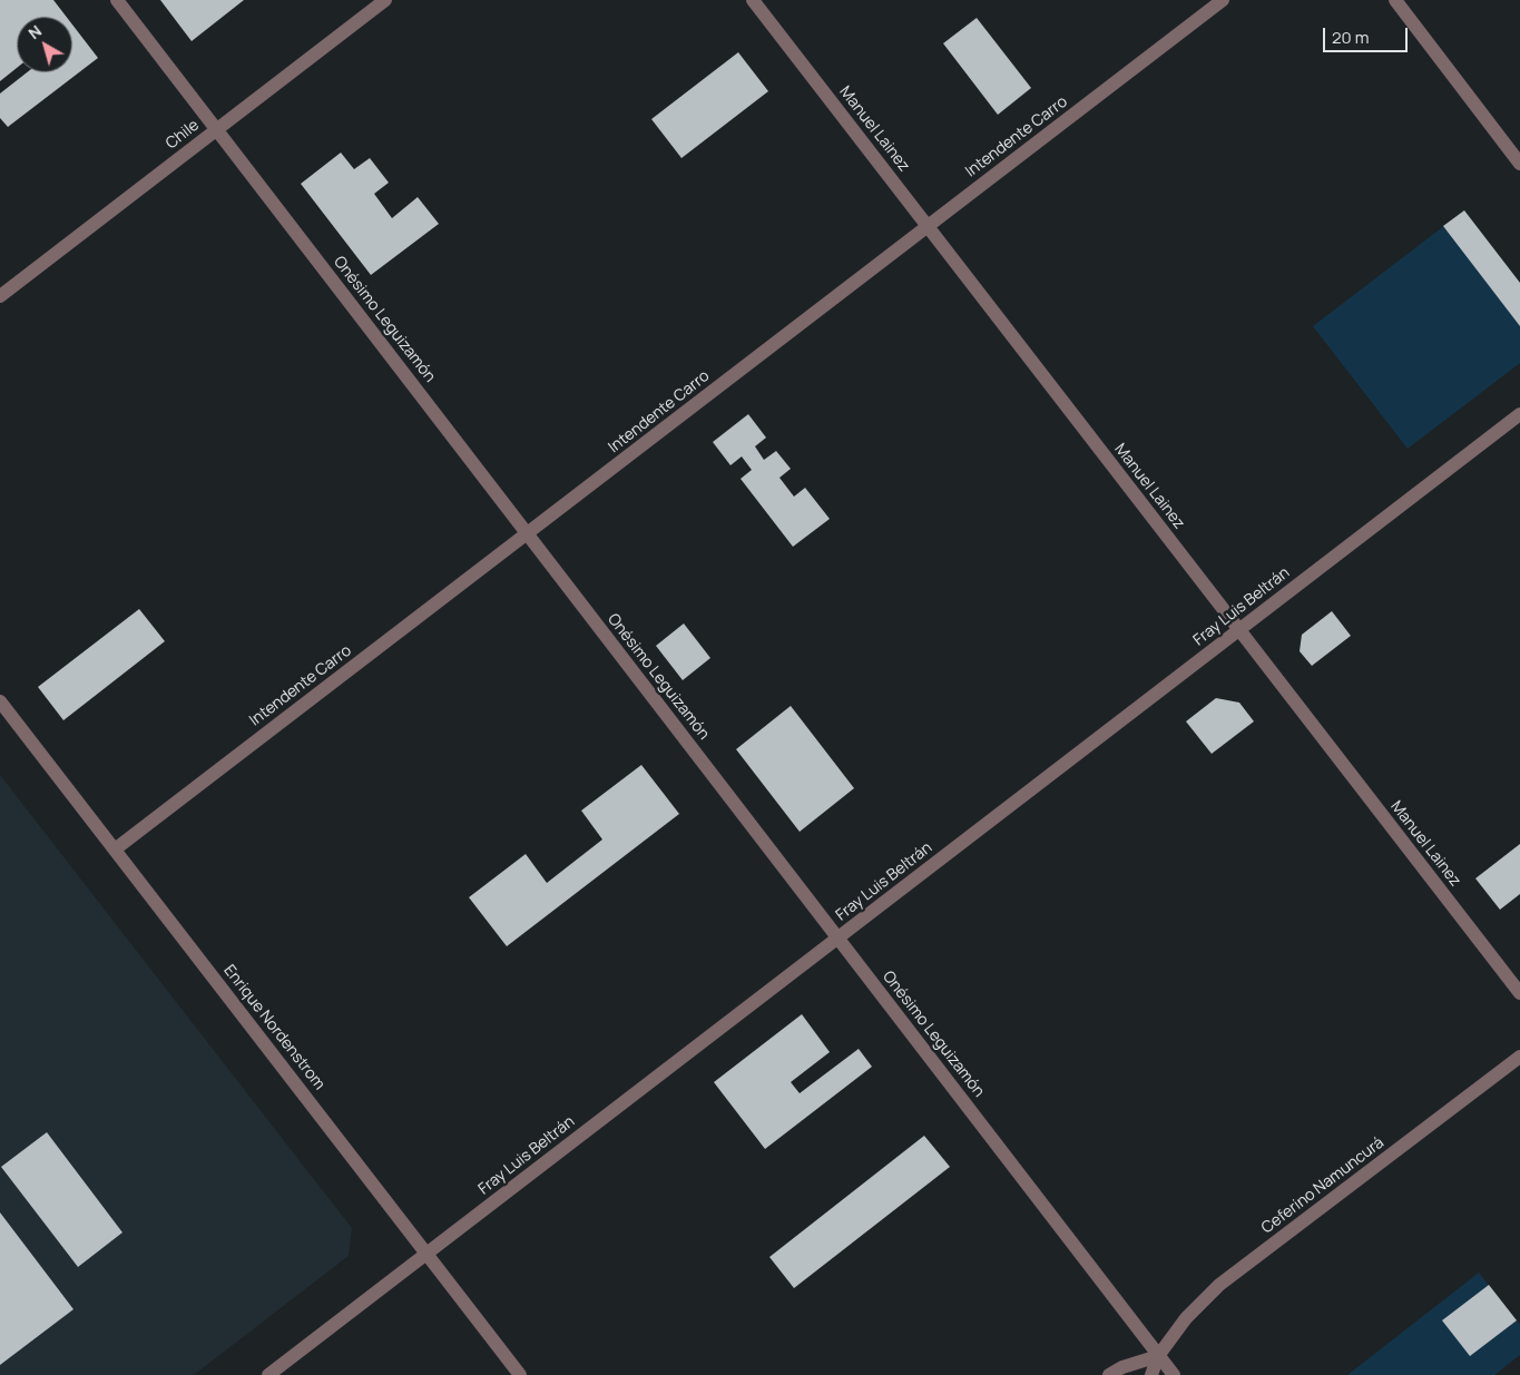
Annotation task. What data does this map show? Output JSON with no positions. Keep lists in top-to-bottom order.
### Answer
{
  "streets": {
    "street": [
      "Manuel Lainez",
      "Chile",
      "Intendente Carro",
      "Onésimo Leguizamón",
      "Fray Luis Beltrán",
      "Enrique Nordenstrom",
      "Ceferino Namuncurá"
    ]
  },
  "crossings": [
    ["Manuel Lainez", "Intendente Carro"],
    ["Manuel Lainez", "Fray Luis Beltrán"],
    ["Chile", "Onésimo Leguizamón"],
    ["Intendente Carro", "Onésimo Leguizamón"],
    ["Intendente Carro", "Enrique Nordenstrom"],
    ["Onésimo Leguizamón", "Fray Luis Beltrán"],
    ["Onésimo Leguizamón", "Ceferino Namuncurá"],
    ["Fray Luis Beltrán", "Enrique Nordenstrom"]
  ],
  "scale_bar": "20 m",
  "north": "top left"
}
